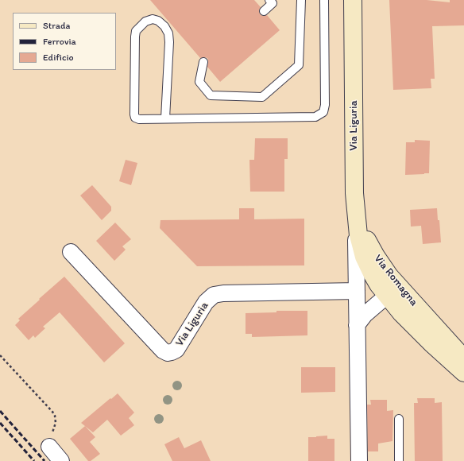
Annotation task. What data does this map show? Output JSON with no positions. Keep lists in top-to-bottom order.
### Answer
{
  "streets": {
    "main road": ["Via Liguria", "Via Romagna"]
  },
  "crossings": [
    ["Via Liguria", "Via Romagna"]
  ],
  "legend": ["Strada", "Ferrovia", "Edificio"]
}
